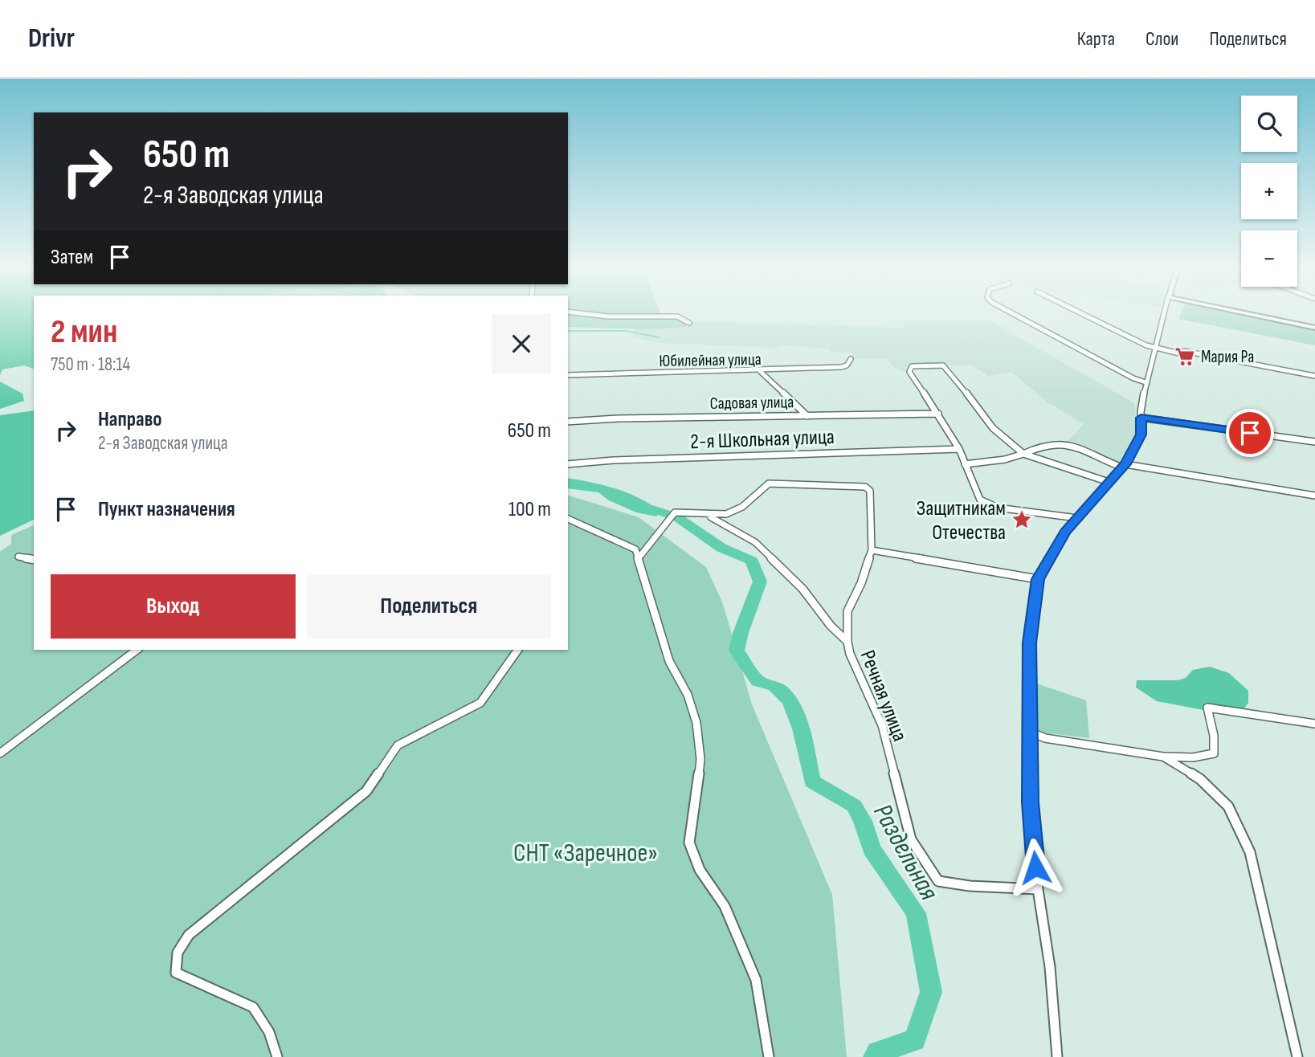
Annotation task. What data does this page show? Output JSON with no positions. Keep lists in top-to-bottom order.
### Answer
{
  "streets": {
    "street": [
      "Юбилейная улица",
      "Садовая улица",
      "2-я Школьная улица",
      "Речная улица"
    ]
  },
  "water": ["Раздельная"],
  "parks": ["СНТ «Заречное»"],
  "places": {
    "supermarket": ["Мария Ра"],
    "place": ["Защитникам Отечества"]
  },
  "page": {
    "header": "Drivr",
    "nav": ["Карта", "Слои", "Поделиться"],
    "map_buttons": ["+", "−"],
    "turn": ["650 m", "2-я Заводская улица"],
    "then": "Затем",
    "heading": ["2 мин", "750 m · 18:14"],
    "list": [
      {
        "name": "Направо",
        "note": "2-я Заводская улица",
        "value": "650 m"
      },
      {
        "name": "Пункт назначения",
        "value": "100 m"
      }
    ],
    "buttons": ["Выход", "Поделиться"]
  }
}
